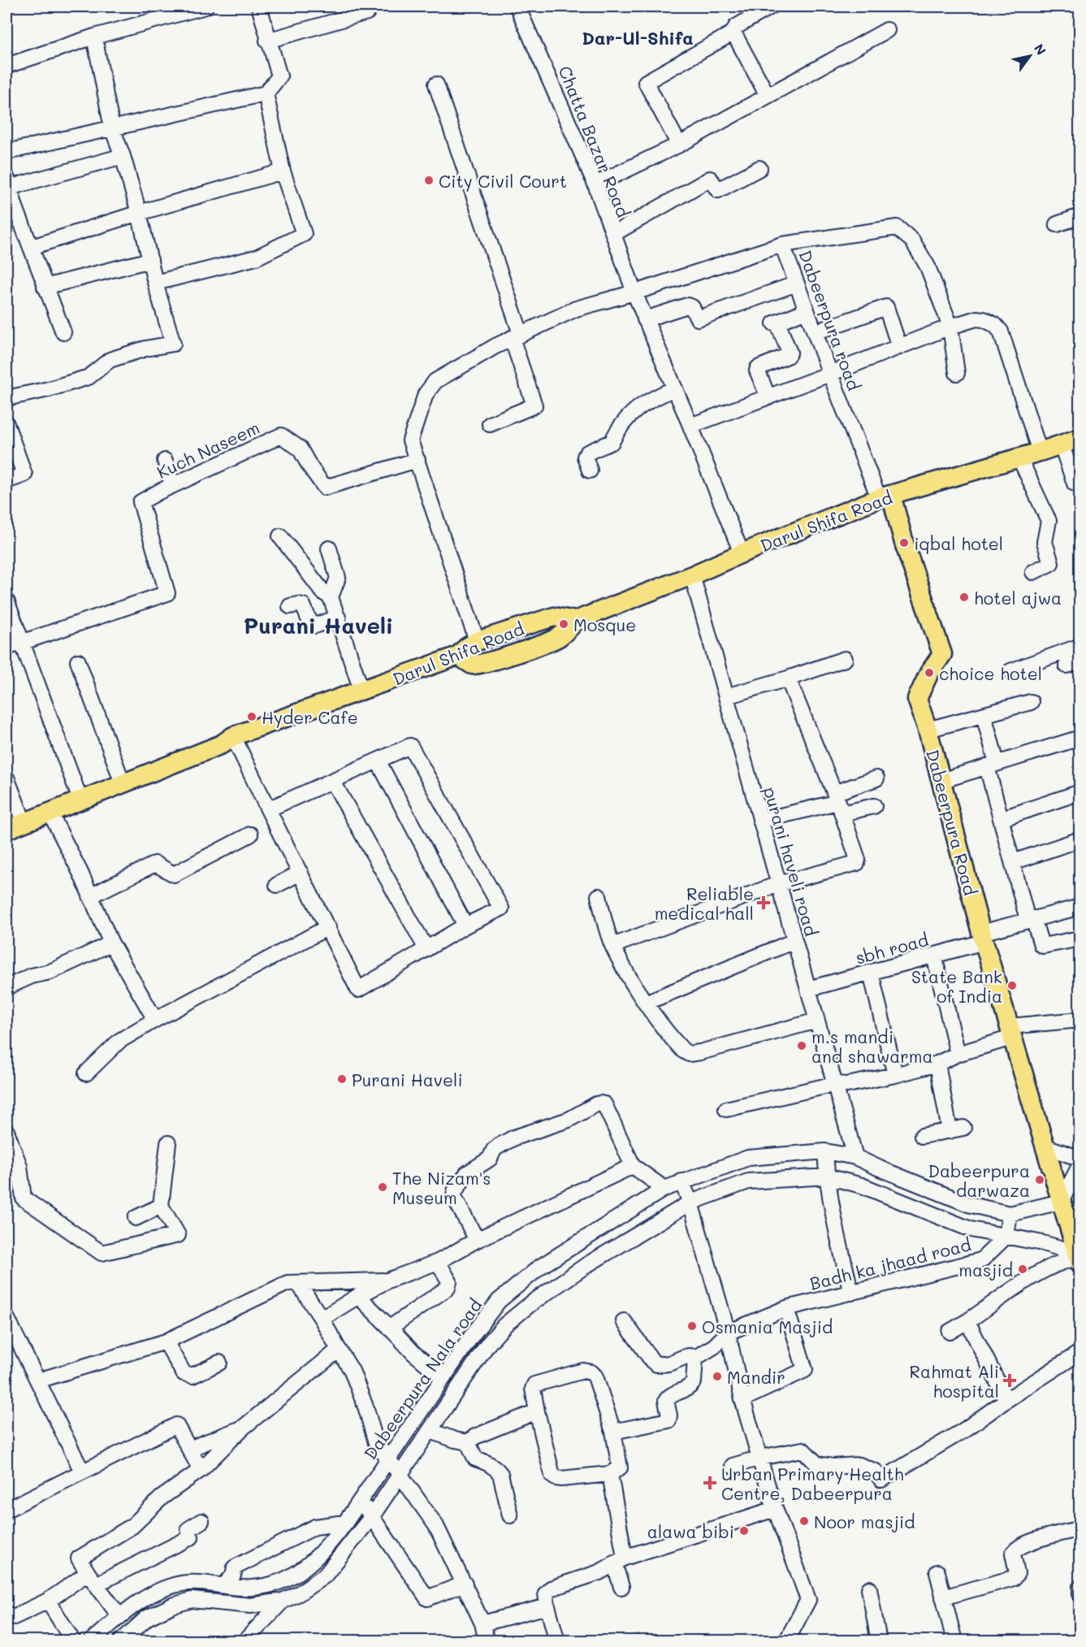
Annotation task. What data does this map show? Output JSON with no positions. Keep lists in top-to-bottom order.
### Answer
{
  "streets": {
    "main road": ["Darul Shifa Road", "Dabeerpura Road"],
    "street": [
      "Chatta Bazar Road",
      "Dabeerpura road",
      "Kuch Naseem",
      "purani haveli road",
      "sbh road",
      "Badh ka jhaad road",
      "Dabeerpura Nala road"
    ]
  },
  "crossings": [
    ["Chatta Bazar Road", "Dabeerpura road"],
    ["Chatta Bazar Road", "Darul Shifa Road"],
    ["Dabeerpura road", "Kuch Naseem"],
    ["Dabeerpura road", "Darul Shifa Road"],
    ["Dabeerpura road", "Dabeerpura Road"],
    ["Darul Shifa Road", "Dabeerpura Road"],
    ["Darul Shifa Road", "purani haveli road"],
    ["Dabeerpura Road", "sbh road"],
    ["Dabeerpura Road", "Dabeerpura Nala road"],
    ["purani haveli road", "sbh road"],
    ["purani haveli road", "Dabeerpura Nala road"],
    ["Badh ka jhaad road", "Dabeerpura Nala road"]
  ],
  "districts": ["Dar-Ul-Shifa", "Purani Haveli"],
  "places": {
    "other": [
      "City Civil Court",
      "iqbal hotel",
      "hotel ajwa",
      "Mosque",
      "choice hotel",
      "Hyder Cafe",
      "State Bank of India",
      "m.s mandi and shawarma",
      "Purani Haveli",
      "Dabeerpura darwaza",
      "The Nizam's Museum",
      "masjid",
      "Osmania Masjid",
      "Mandir",
      "Noor masjid",
      "alawa bibi"
    ],
    "health": ["Reliable medical hall", "Rahmat Ali hospital", "Urban Primary Health Centre, Dabeerpura"]
  },
  "north": "top right"
}
